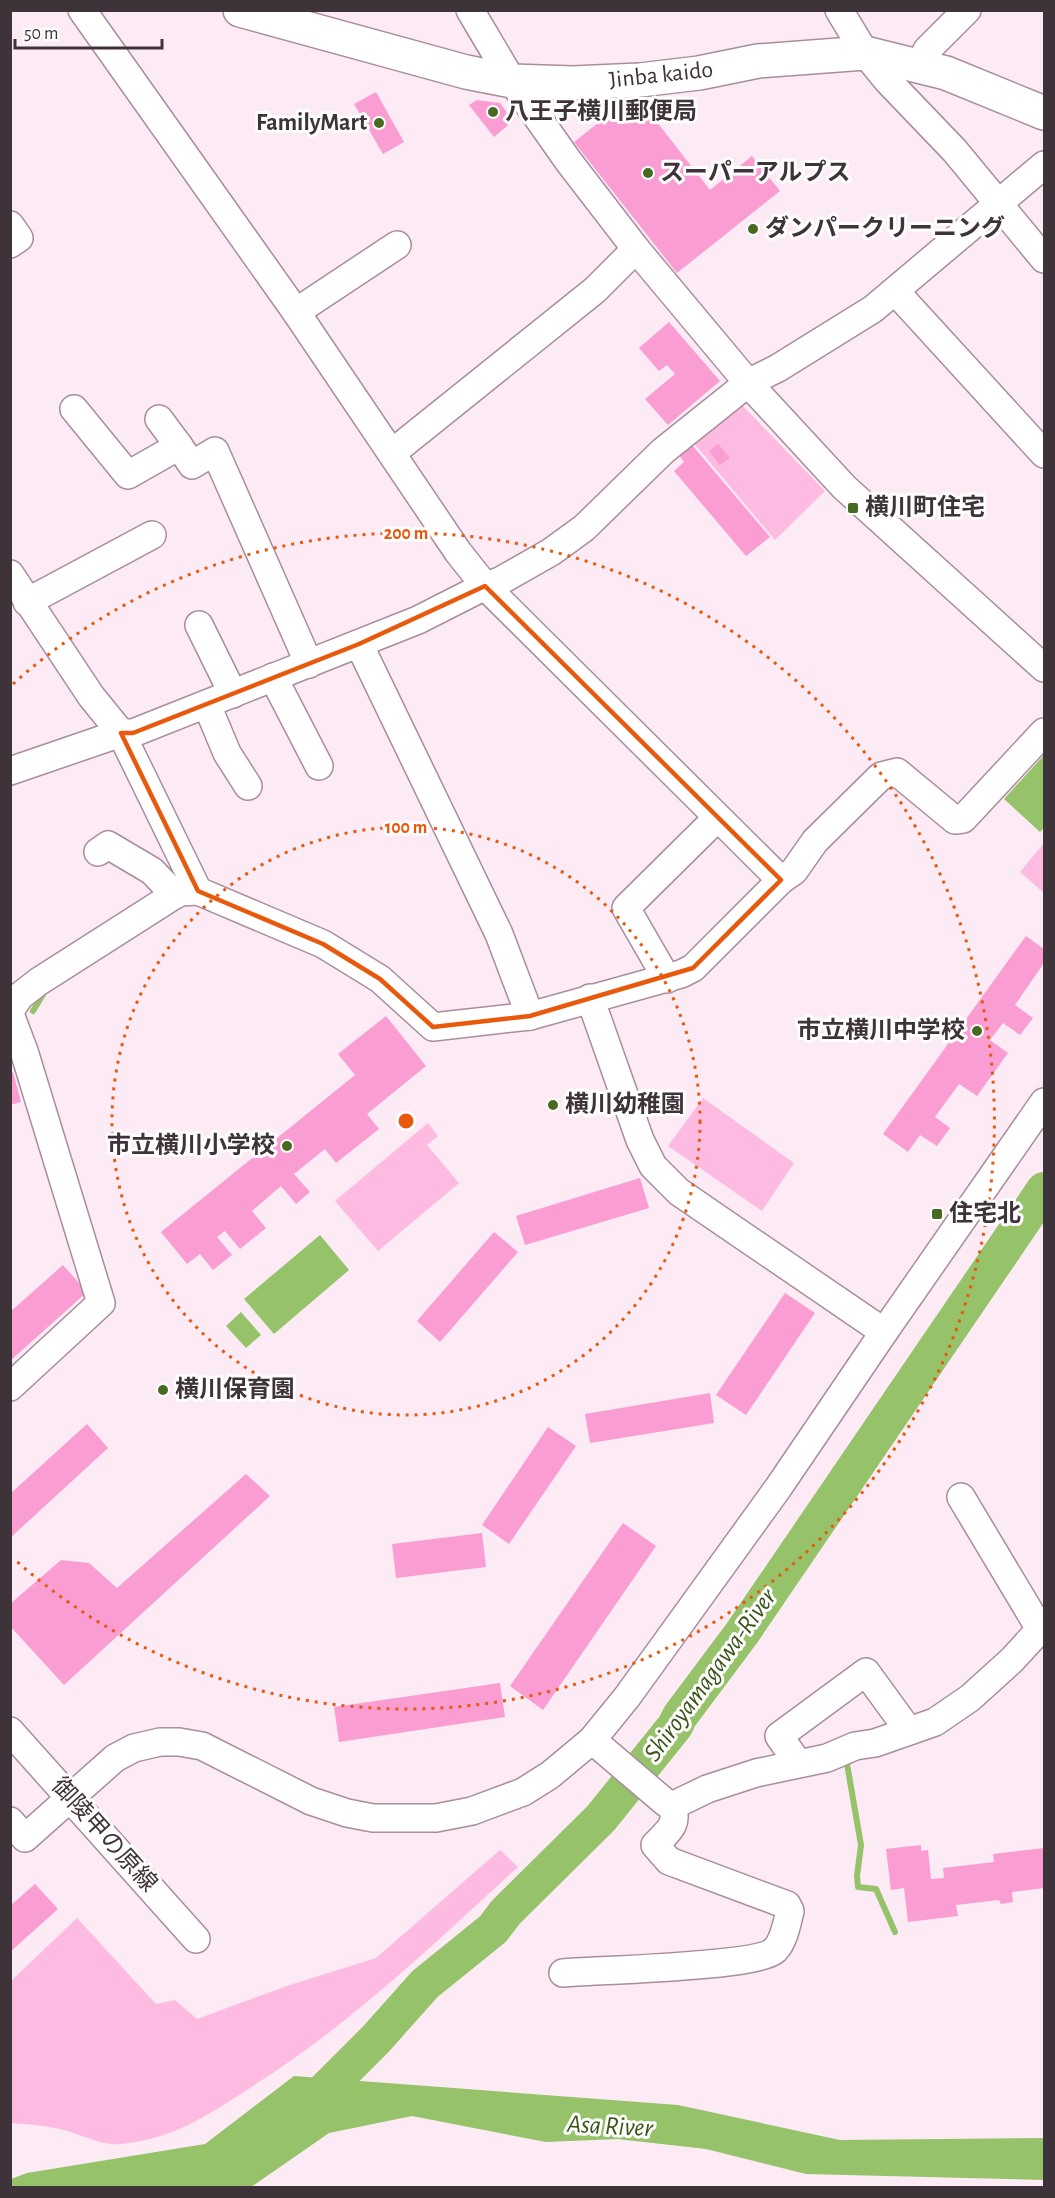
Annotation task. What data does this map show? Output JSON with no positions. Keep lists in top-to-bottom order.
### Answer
{
  "streets": {
    "main road": ["Jinba kaido"],
    "street": ["御陵甲の原線"]
  },
  "water": ["Shiroyamagawa-River", "Asa River"],
  "places": {
    "other": [
      "八王子横川郵便局",
      "FamilyMart",
      "スーパーアルプス",
      "ダンパークリーニング",
      "市立横川中学校",
      "横川幼稚園",
      "市立横川小学校",
      "横川保育園"
    ],
    "transit": ["横川町住宅", "住宅北"]
  },
  "scale_bar": "50 m",
  "rings": ["200 m", "100 m"]
}
